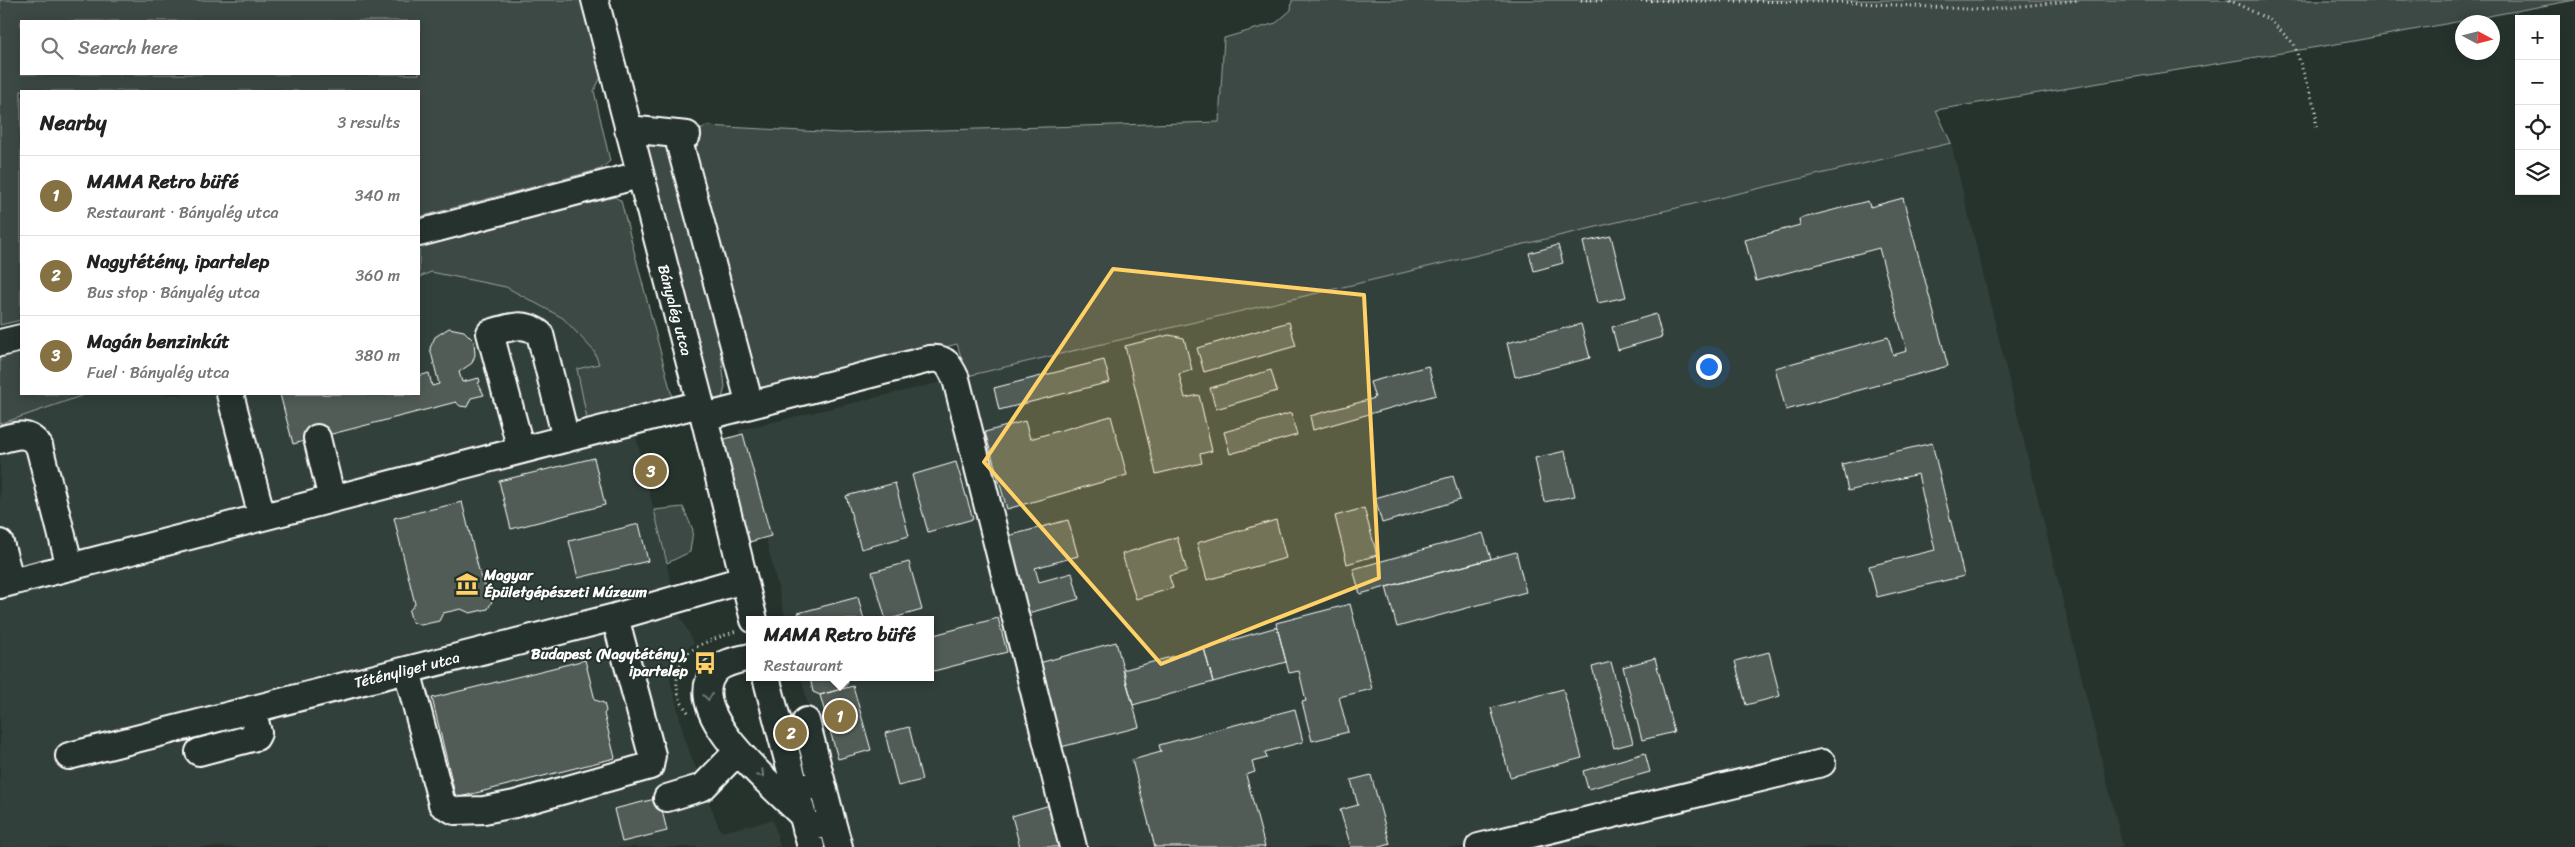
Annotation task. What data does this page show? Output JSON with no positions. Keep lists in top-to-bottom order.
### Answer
{
  "streets": {
    "street": ["Bányalég utca", "Tétényliget utca"]
  },
  "crossings": [
    ["Bányalég utca", "Tétényliget utca"]
  ],
  "places": {
    "museum": ["Magyar Épületgépészeti Múzeum"],
    "bus stop": ["Budapest (Nagytétény), ipartelep"]
  },
  "north": "right",
  "page": {
    "map_buttons": ["+", "−"],
    "search": "Search here",
    "heading": ["Nearby", "3 results"],
    "list": [
      {
        "mark": "1",
        "name": "MAMA Retro büfé",
        "note": "Restaurant · Bányalég utca",
        "value": "340 m"
      },
      {
        "mark": "2",
        "name": "Nagytétény, ipartelep",
        "note": "Bus stop · Bányalég utca",
        "value": "360 m"
      },
      {
        "mark": "3",
        "name": "Magán benzinkút",
        "note": "Fuel · Bányalég utca",
        "value": "380 m"
      }
    ],
    "pins": ["3", "1", "2"],
    "popup": ["MAMA Retro büfé", "Restaurant"]
  }
}
